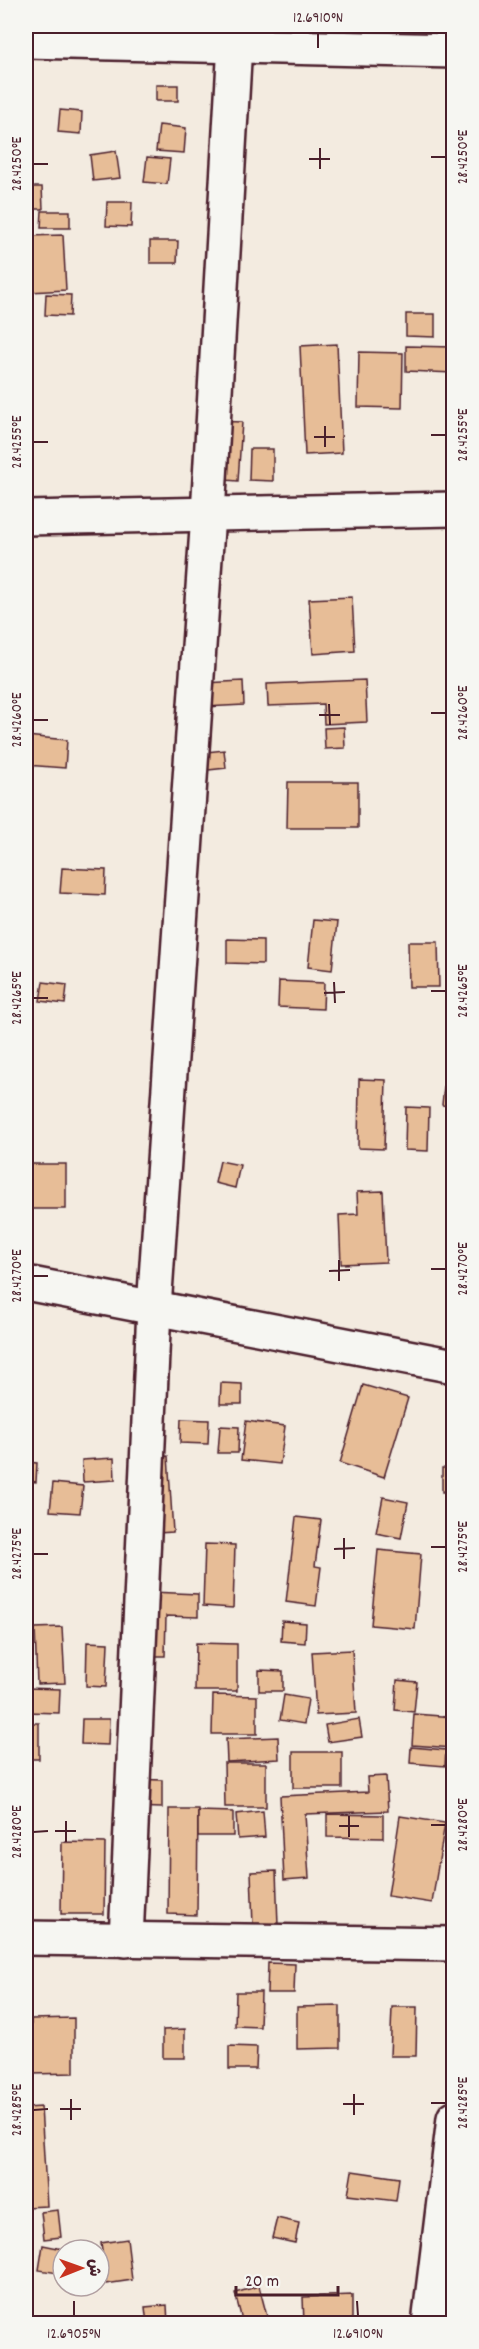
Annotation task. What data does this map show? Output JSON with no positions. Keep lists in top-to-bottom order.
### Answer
{
  "scale_bar": "20 m",
  "north": "right",
  "coordinates": [
    "12.6910°N",
    "28.4250°E",
    "28.4255°E",
    "28.4260°E",
    "28.4265°E",
    "28.4270°E",
    "28.4275°E",
    "28.4280°E",
    "28.4285°E",
    "12.6905°N"
  ]
}
